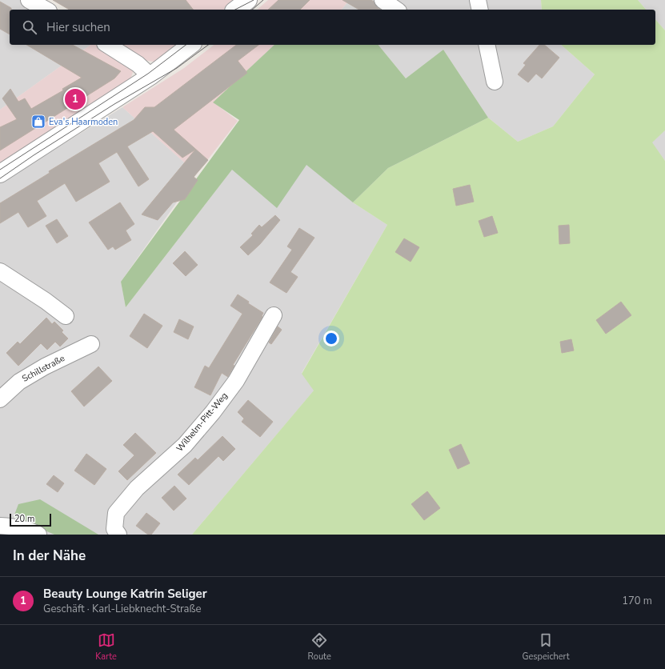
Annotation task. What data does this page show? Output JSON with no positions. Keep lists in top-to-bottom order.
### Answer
{
  "streets": {
    "street": ["Schillstraße", "Wilhelm-Pitt-Weg"]
  },
  "places": {
    "shop": ["Eva's Haarmoden"]
  },
  "scale_bar": "20 m",
  "page": {
    "search": "Hier suchen",
    "pins": "1",
    "scale": "20 m",
    "heading": "In der Nähe",
    "list": [
      {
        "mark": "1",
        "name": "Beauty Lounge Katrin Seliger",
        "note": "Geschäft · Karl-Liebknecht-Straße",
        "value": "170 m"
      }
    ],
    "nav": ["Karte", "Route", "Gespeichert"]
  }
}
